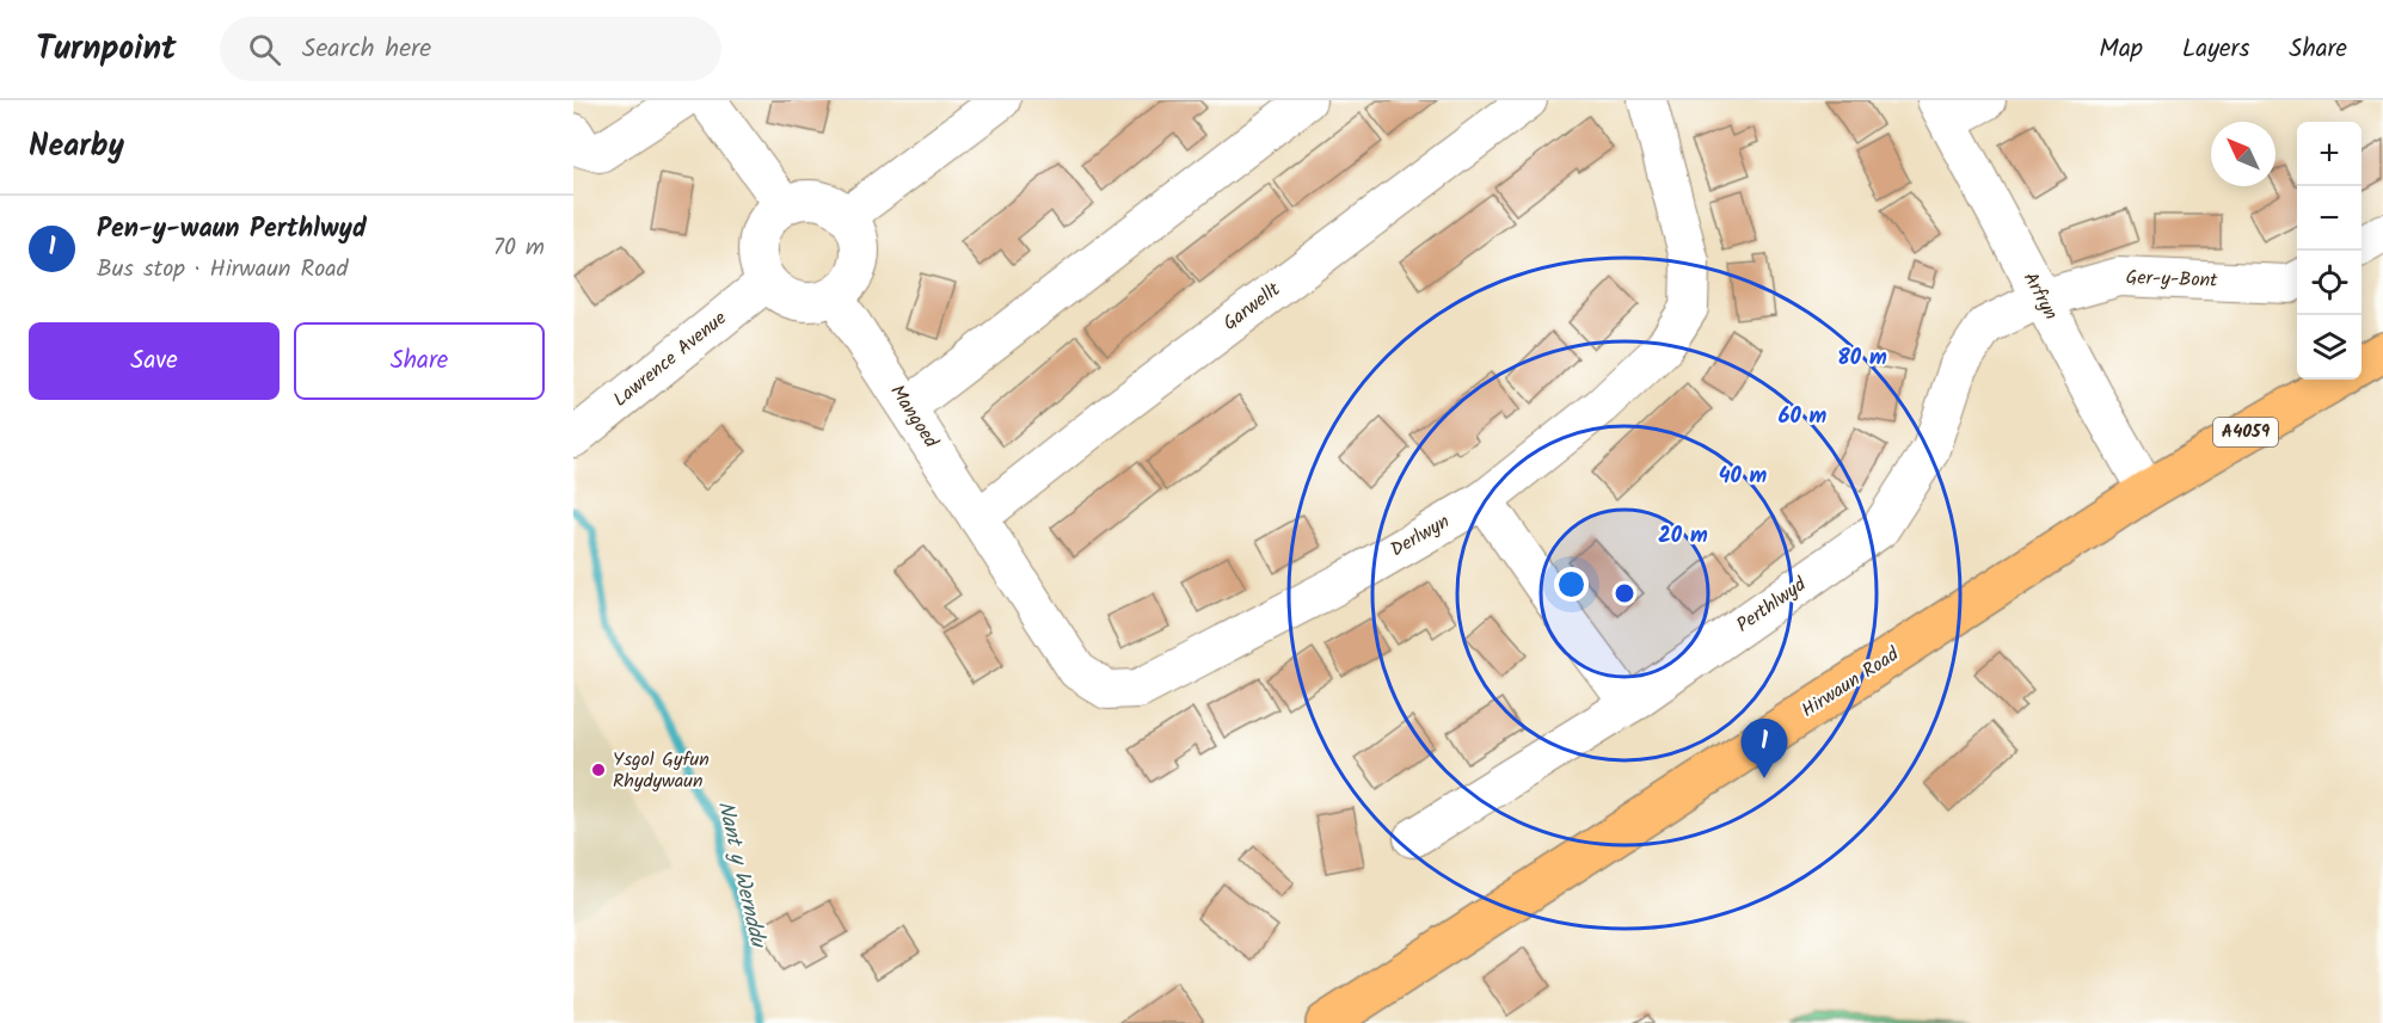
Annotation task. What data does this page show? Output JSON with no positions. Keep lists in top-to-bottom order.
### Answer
{
  "streets": {
    "main road": ["A4059", "Hirwaun Road"],
    "street": [
      "Ger-y-Bont",
      "Arfryn",
      "Garwellt",
      "Lawrence Avenue",
      "Mangoed",
      "Derlwyn",
      "Perthlwyd"
    ]
  },
  "crossings": [
    ["Ger-y-Bont", "Arfryn"],
    ["Ger-y-Bont", "Perthlwyd"],
    ["Arfryn", "Perthlwyd"],
    ["Arfryn", "Hirwaun Road"],
    ["Garwellt", "Mangoed"],
    ["Garwellt", "Derlwyn"],
    ["Mangoed", "Derlwyn"]
  ],
  "water": ["Nant y Wernddu"],
  "places": ["Ysgol Gyfun Rhydywaun"],
  "north": "top left",
  "page": {
    "header": "Turnpoint",
    "search": "Search here",
    "nav": ["Map", "Layers", "Share"],
    "heading": "Nearby",
    "map_buttons": ["+", "−"],
    "list": [
      {
        "mark": "1",
        "name": "Pen-y-waun Perthlwyd",
        "note": "Bus stop · Hirwaun Road",
        "value": "70 m"
      }
    ],
    "buttons": ["Save", "Share"],
    "pins": "1"
  },
  "rings": [
    "80 m",
    "60 m",
    "40 m",
    "20 m"
  ]
}
